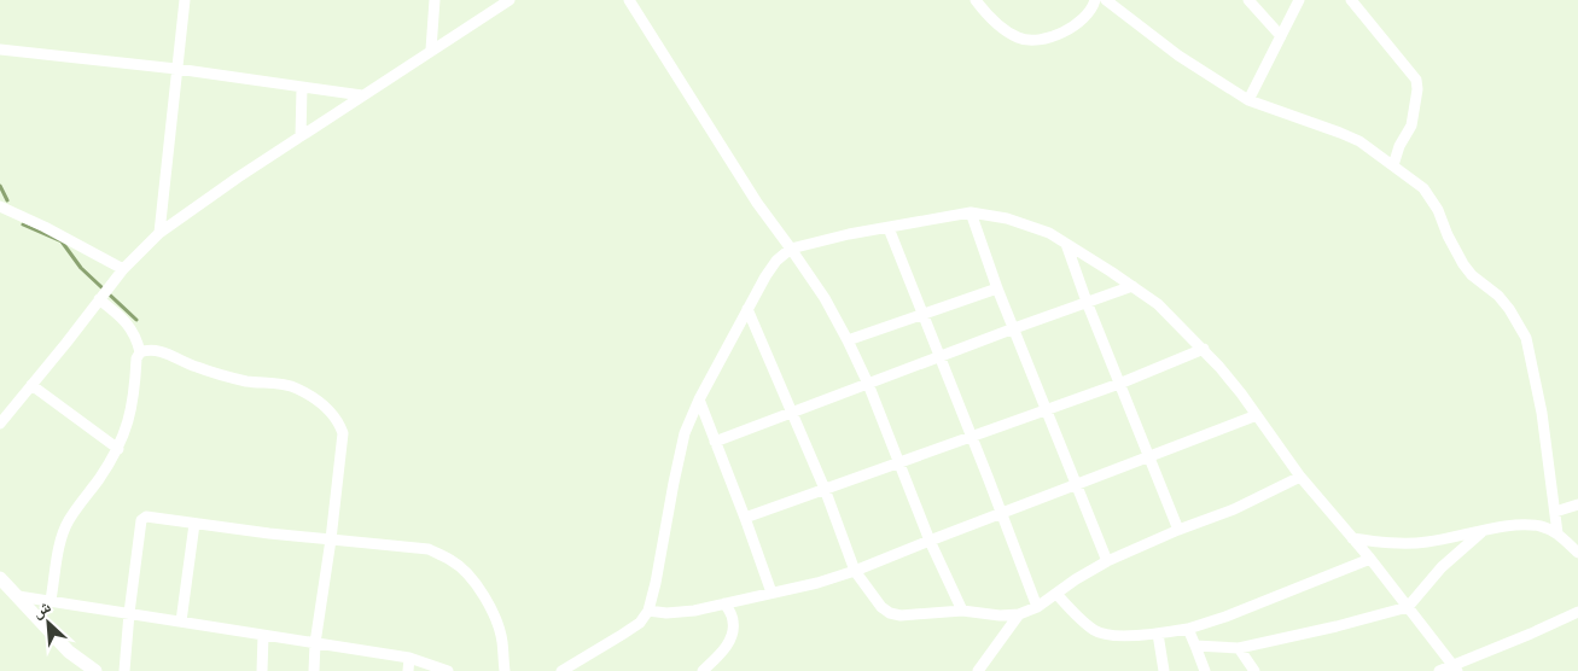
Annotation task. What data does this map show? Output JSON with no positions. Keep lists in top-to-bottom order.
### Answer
{
  "north": "top left"
}
